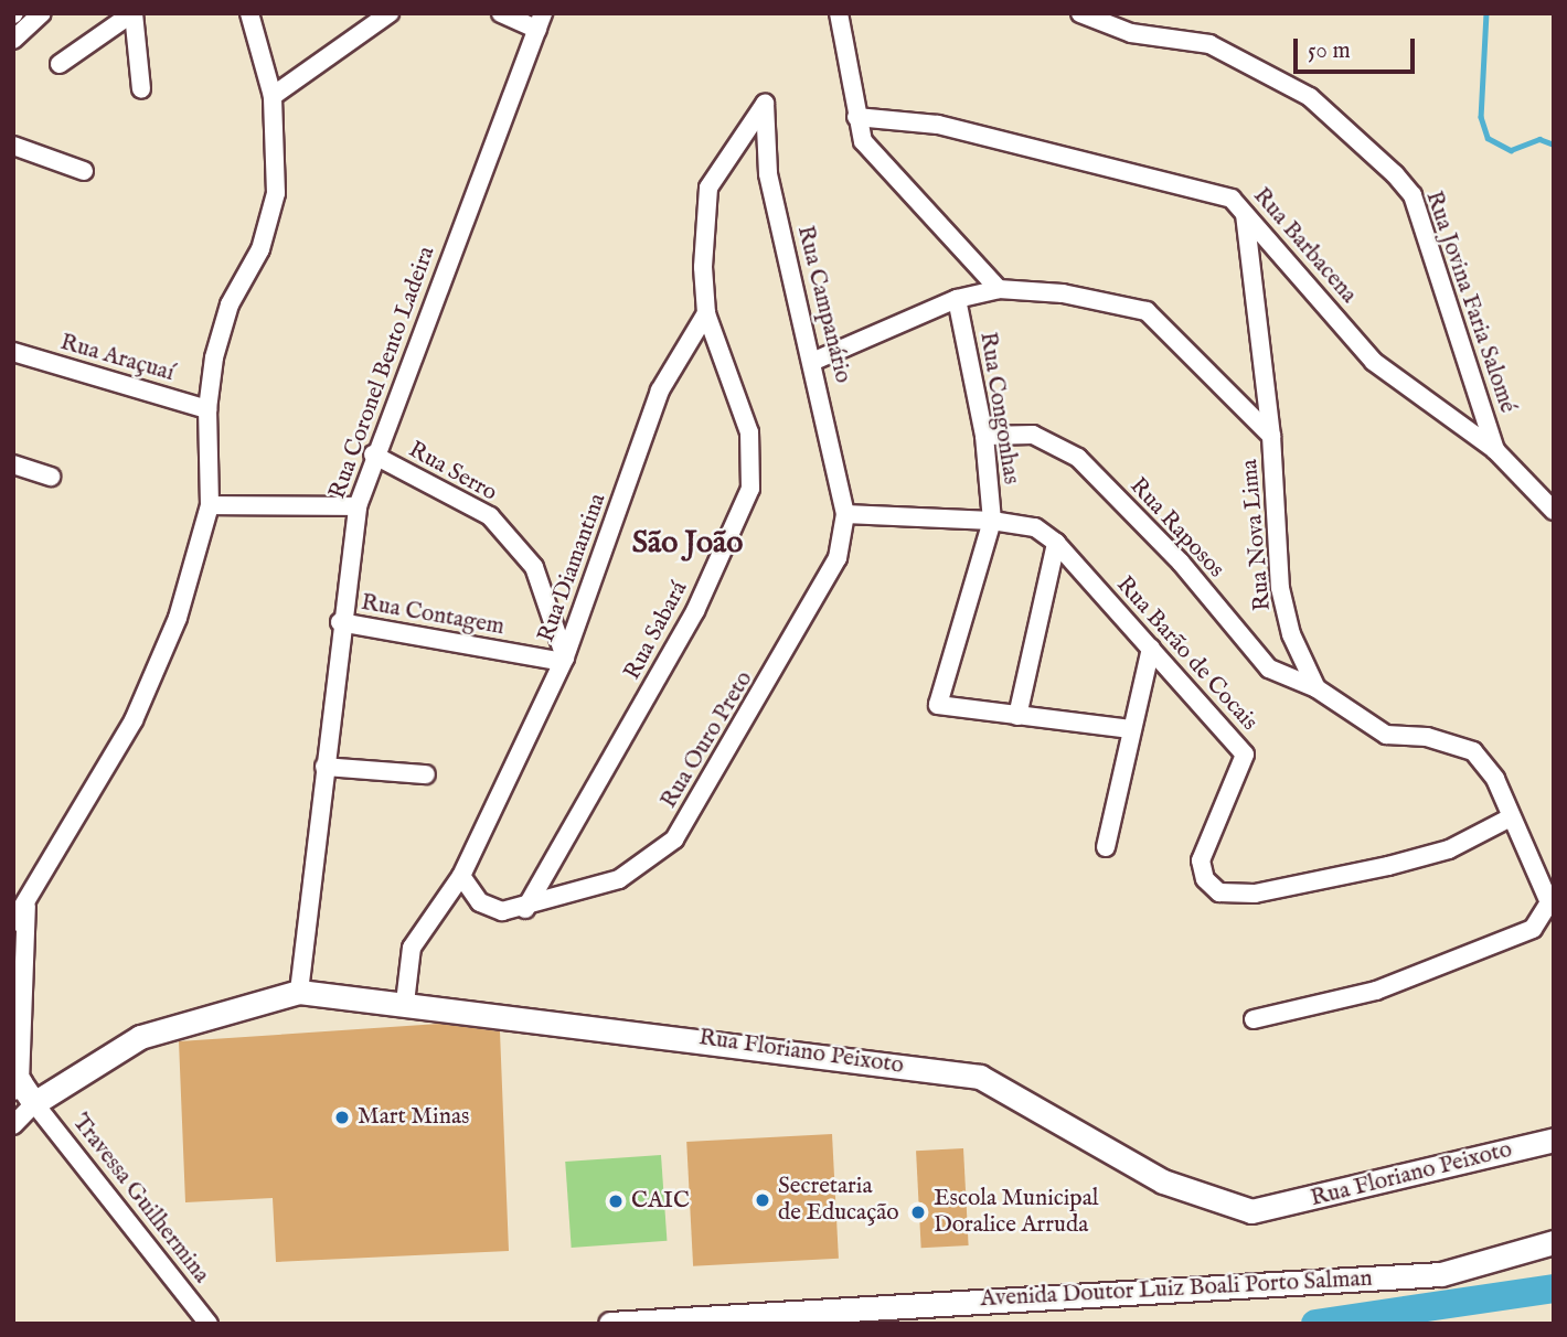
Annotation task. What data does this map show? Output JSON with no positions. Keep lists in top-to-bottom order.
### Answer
{
  "streets": {
    "street": [
      "Rua Barbacena",
      "Rua Jovina Faria Salomé",
      "Rua Campanário",
      "Rua Araçuaí",
      "Rua Coronel Bento Ladeira",
      "Rua Congonhas",
      "Rua Serro",
      "Rua Raposos",
      "Rua Nova Lima",
      "Rua Diamantina",
      "Rua Contagem",
      "Rua Sabará",
      "Rua Barão de Cocais",
      "Rua Ouro Preto",
      "Rua Floriano Peixoto",
      "Travessa Guilhermina",
      "Avenida Doutor Luiz Boali Porto Salman"
    ]
  },
  "crossings": [
    ["Rua Barbacena", "Rua Jovina Faria Salomé"],
    ["Rua Barbacena", "Rua Nova Lima"],
    ["Rua Campanário", "Rua Diamantina"],
    ["Rua Campanário", "Rua Sabará"],
    ["Rua Campanário", "Rua Barão de Cocais"],
    ["Rua Campanário", "Rua Ouro Preto"],
    ["Rua Coronel Bento Ladeira", "Rua Serro"],
    ["Rua Coronel Bento Ladeira", "Rua Contagem"],
    ["Rua Coronel Bento Ladeira", "Rua Floriano Peixoto"],
    ["Rua Congonhas", "Rua Raposos"],
    ["Rua Congonhas", "Rua Barão de Cocais"],
    ["Rua Serro", "Rua Diamantina"],
    ["Rua Serro", "Rua Contagem"],
    ["Rua Raposos", "Rua Nova Lima"],
    ["Rua Diamantina", "Rua Contagem"],
    ["Rua Diamantina", "Rua Sabará"],
    ["Rua Diamantina", "Rua Floriano Peixoto"],
    ["Rua Sabará", "Rua Ouro Preto"],
    ["Rua Barão de Cocais", "Rua Ouro Preto"],
    ["Rua Floriano Peixoto", "Travessa Guilhermina"]
  ],
  "districts": ["São João"],
  "places": [
    "Mart Minas",
    "Secretaria de Educação",
    "CAIC",
    "Escola Municipal Doralice Arruda"
  ],
  "scale_bar": "50 m"
}
